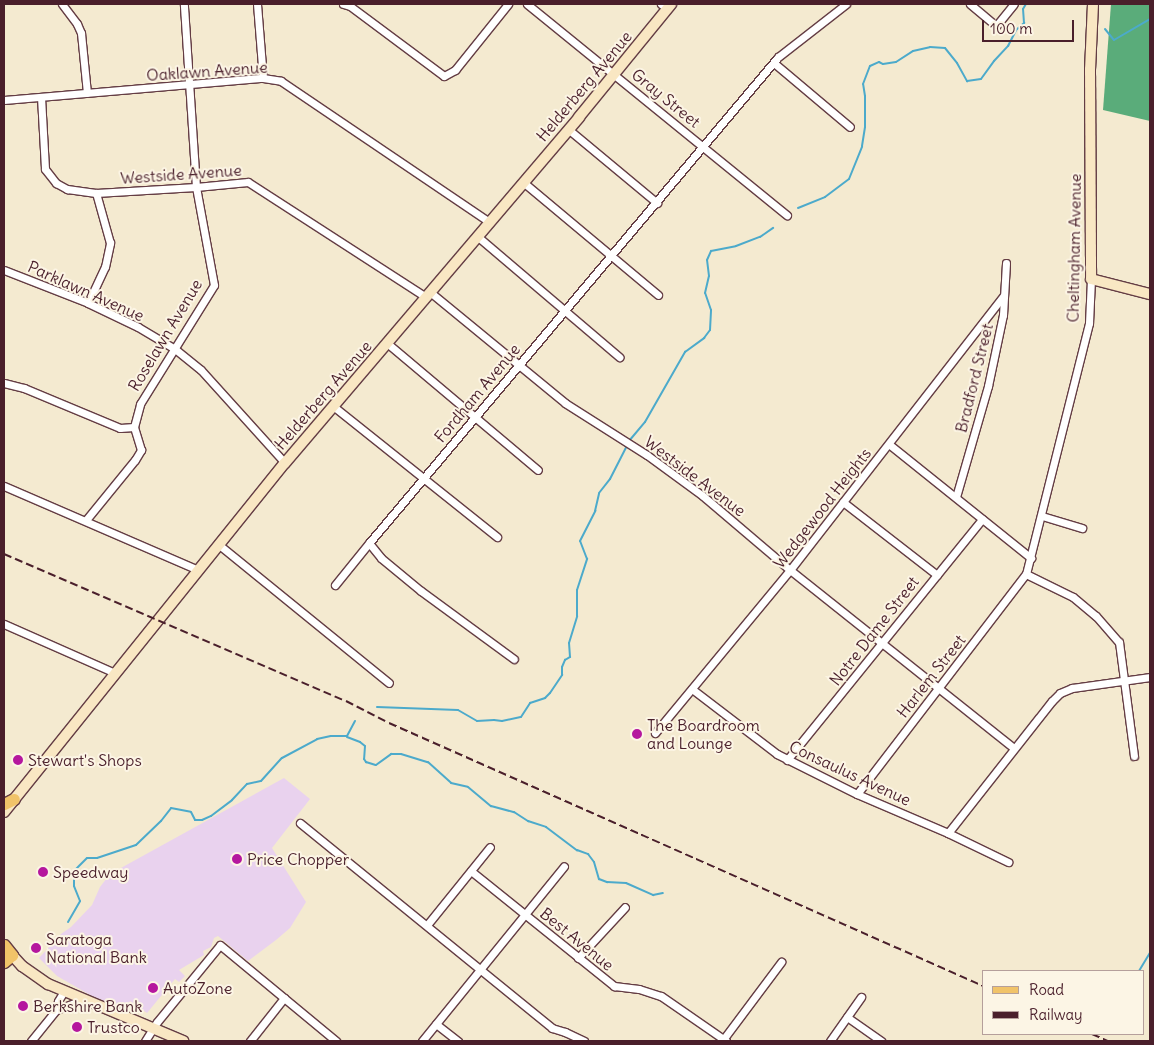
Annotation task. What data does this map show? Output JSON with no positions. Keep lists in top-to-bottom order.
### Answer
{
  "streets": {
    "street": [
      "Oaklawn Avenue",
      "Helderberg Avenue",
      "Gray Street",
      "Westside Avenue",
      "Cheltingham Avenue",
      "Parklawn Avenue",
      "Roselawn Avenue",
      "Bradford Street",
      "Fordham Avenue",
      "Wedgewood Heights",
      "Notre Dame Street",
      "Harlem Street",
      "Consaulus Avenue",
      "Best Avenue"
    ]
  },
  "crossings": [
    ["Oaklawn Avenue", "Helderberg Avenue"],
    ["Oaklawn Avenue", "Westside Avenue"],
    ["Oaklawn Avenue", "Roselawn Avenue"],
    ["Helderberg Avenue", "Gray Street"],
    ["Helderberg Avenue", "Westside Avenue"],
    ["Helderberg Avenue", "Parklawn Avenue"],
    ["Gray Street", "Fordham Avenue"],
    ["Westside Avenue", "Roselawn Avenue"],
    ["Westside Avenue", "Fordham Avenue"],
    ["Westside Avenue", "Wedgewood Heights"],
    ["Westside Avenue", "Notre Dame Street"],
    ["Westside Avenue", "Harlem Street"],
    ["Cheltingham Avenue", "Harlem Street"],
    ["Parklawn Avenue", "Roselawn Avenue"],
    ["Bradford Street", "Wedgewood Heights"],
    ["Wedgewood Heights", "Consaulus Avenue"],
    ["Notre Dame Street", "Consaulus Avenue"],
    ["Harlem Street", "Consaulus Avenue"]
  ],
  "places": [
    "The Boardroom and Lounge",
    "Stewart's Shops",
    "Price Chopper",
    "Speedway",
    "Saratoga National Bank",
    "AutoZone",
    "Berkshire Bank",
    "Trustco"
  ],
  "legend": ["Road", "Railway"],
  "scale_bar": "100 m"
}
